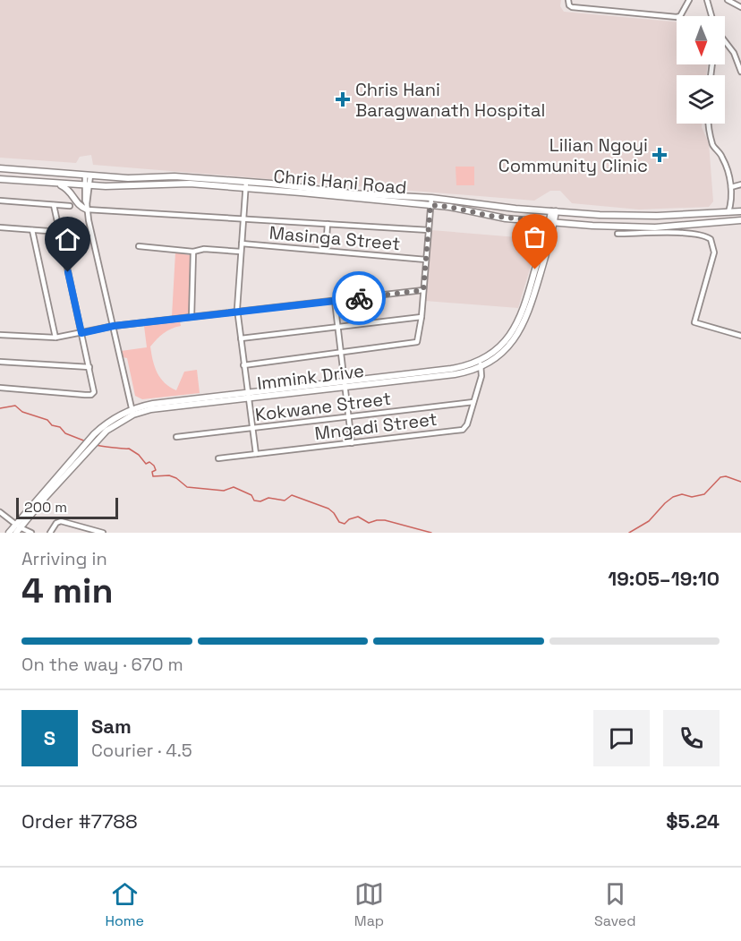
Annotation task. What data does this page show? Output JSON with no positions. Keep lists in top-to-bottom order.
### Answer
{
  "streets": {
    "main road": ["Chris Hani Road", "Immink Drive"],
    "street": ["Masinga Street", "Kokwane Street", "Mngadi Street"]
  },
  "crossings": [
    ["Chris Hani Road", "Immink Drive"],
    ["Immink Drive", "Mngadi Street"],
    ["Kokwane Street", "Mngadi Street"]
  ],
  "places": {
    "health": ["Chris Hani Baragwanath Hospital", "Lilian Ngoyi Community Clinic"]
  },
  "scale_bar": "200 m",
  "north": "bottom",
  "page": {
    "scale": "200 m",
    "heading": ["4 min", "Arriving in", "19:05–19:10"],
    "panel": [
      "Sam",
      "Courier · 4.5",
      "Order #7788",
      "$5.24"
    ],
    "bar": "On the way · 670 m",
    "round": "S",
    "tabs": ["Home", "Map", "Saved"]
  }
}
